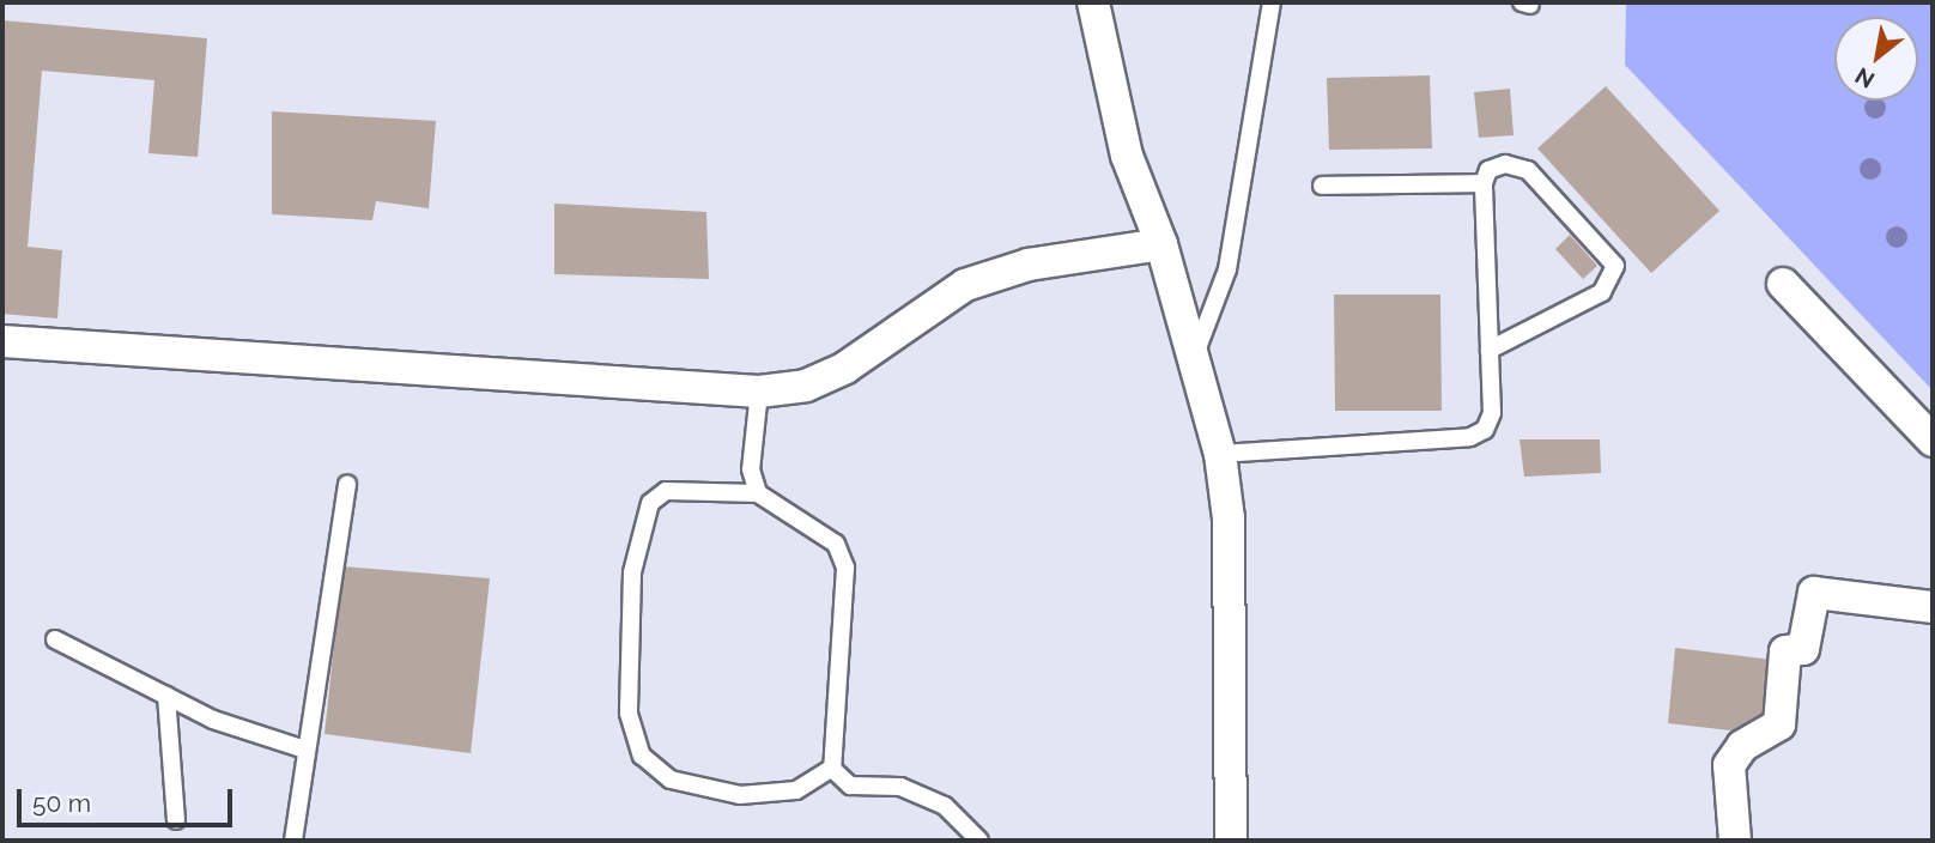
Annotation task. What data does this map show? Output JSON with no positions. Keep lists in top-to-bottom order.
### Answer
{
  "scale_bar": "50 m",
  "north": "bottom left"
}
